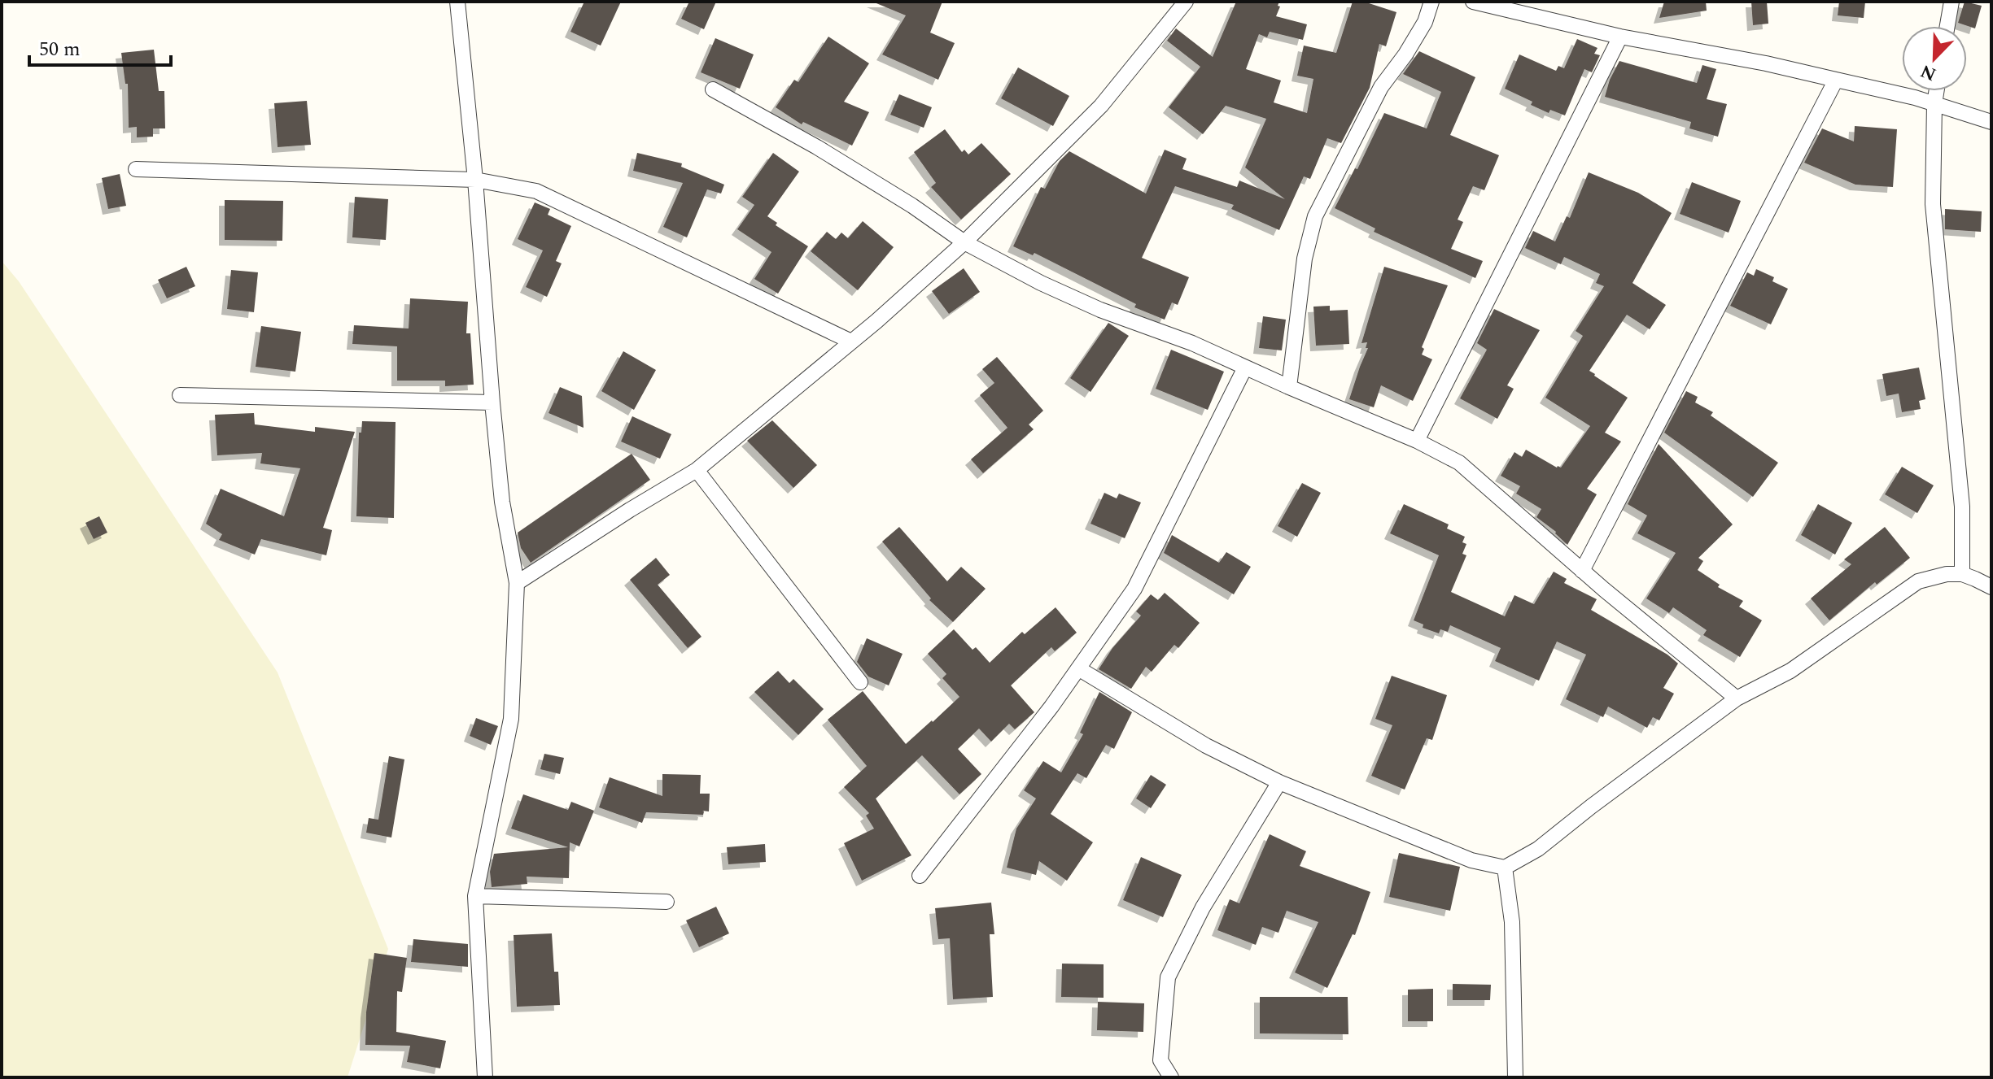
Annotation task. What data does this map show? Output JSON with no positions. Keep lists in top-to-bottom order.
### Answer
{
  "scale_bar": "50 m",
  "north": "bottom left"
}
